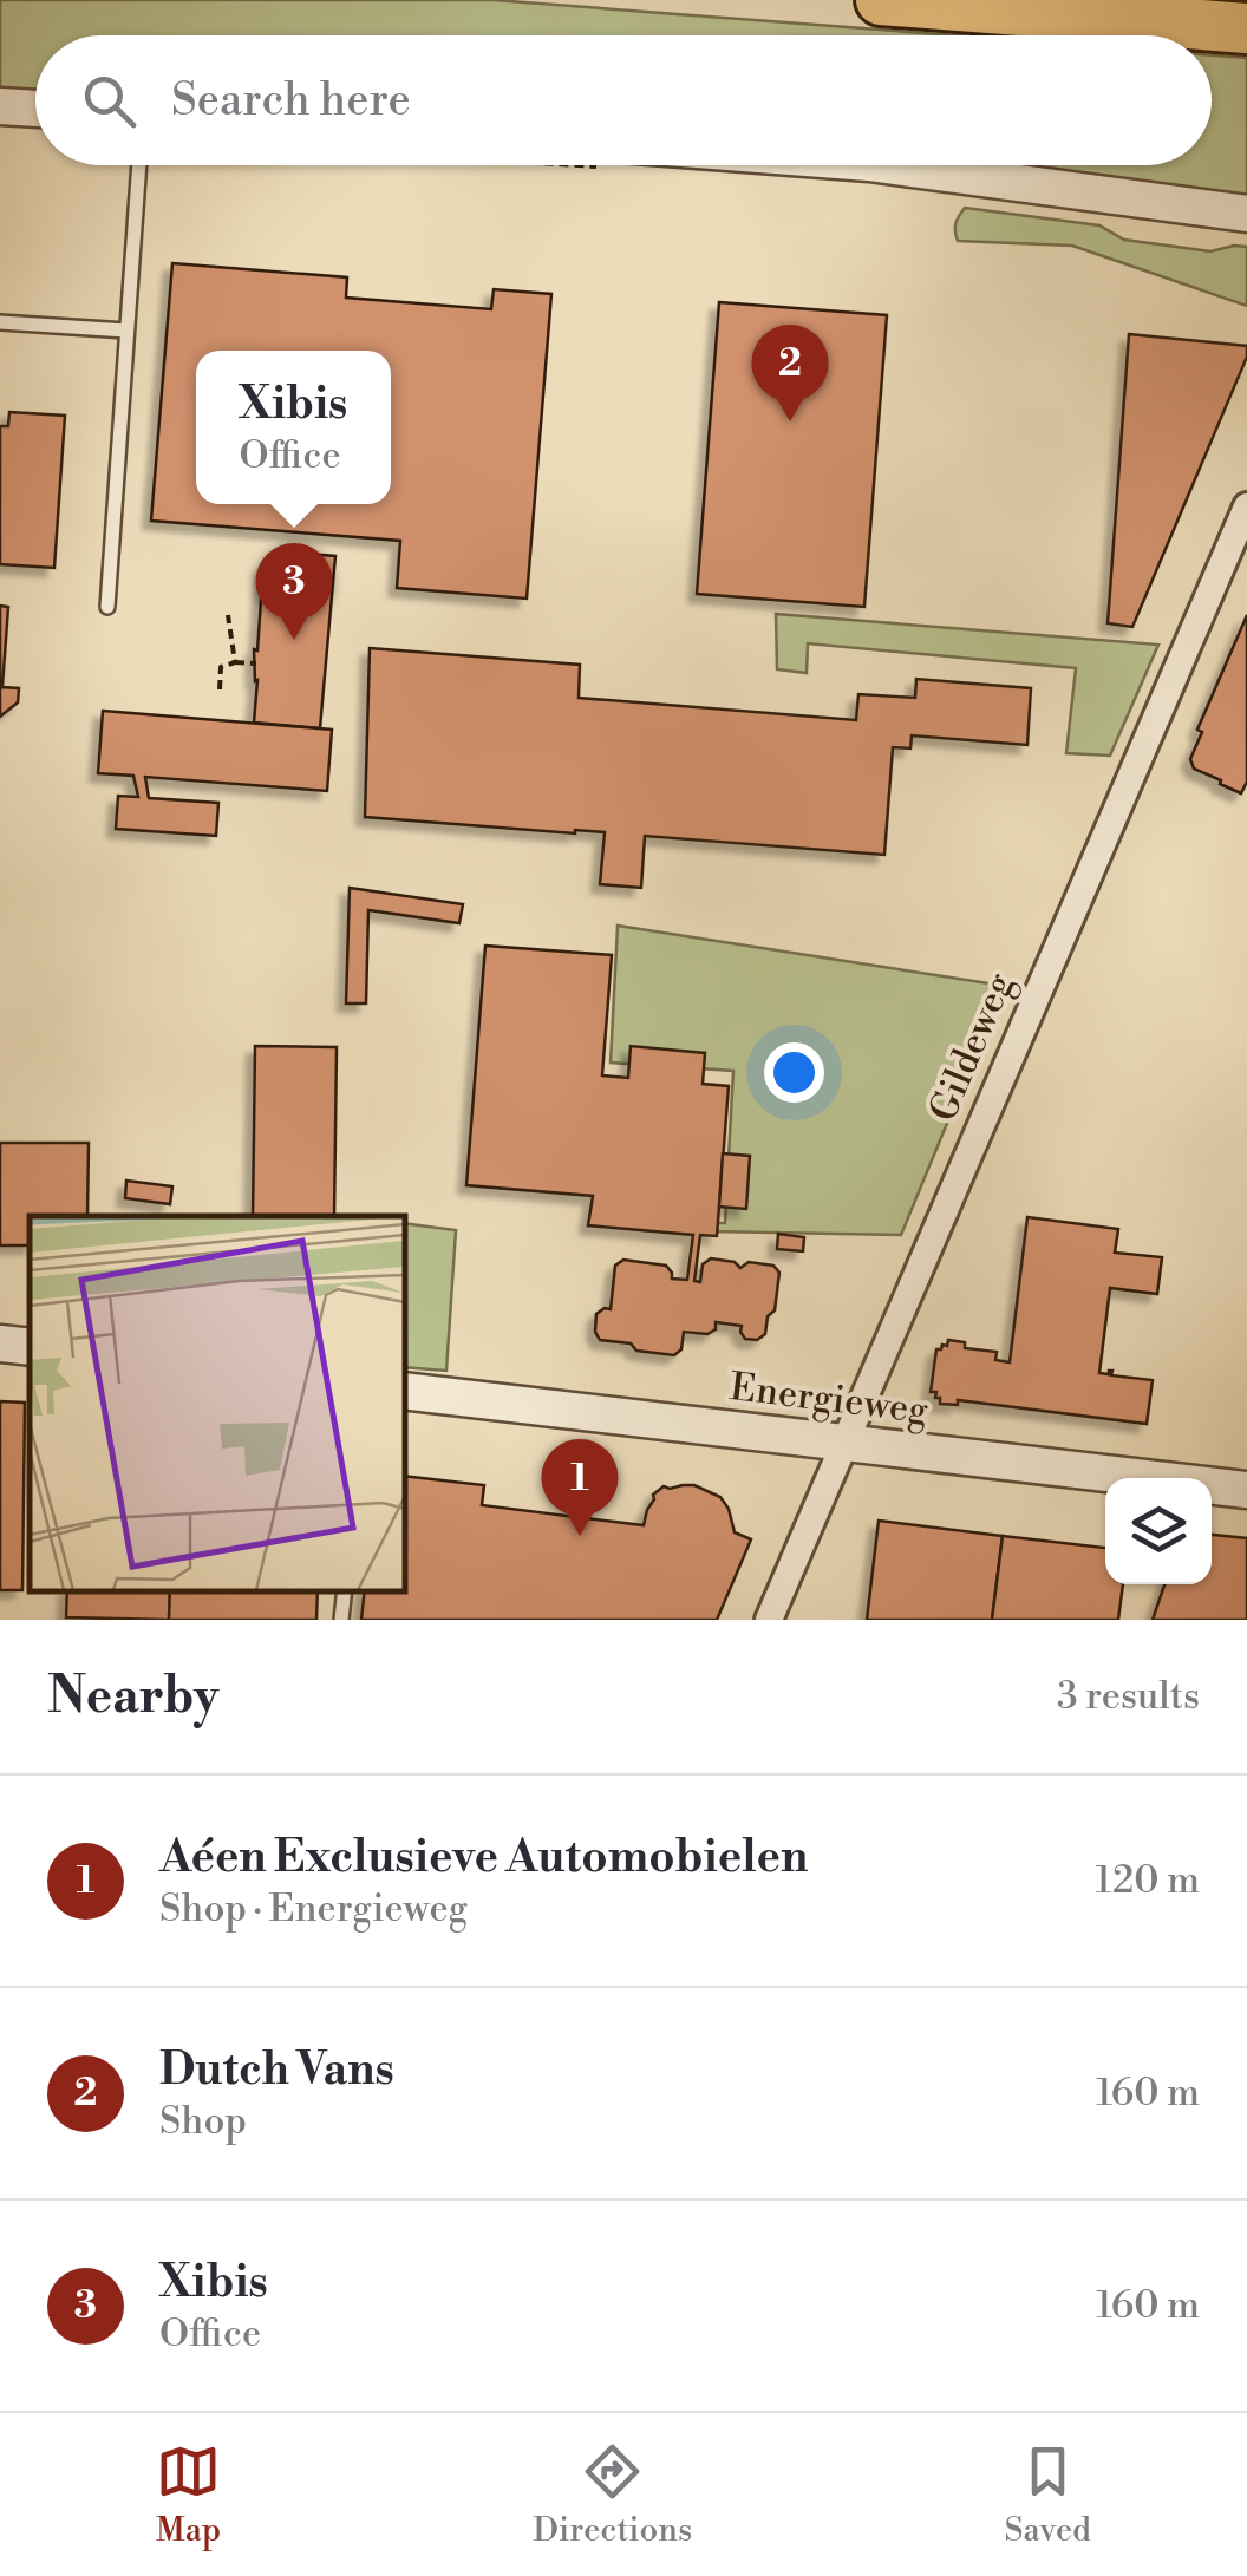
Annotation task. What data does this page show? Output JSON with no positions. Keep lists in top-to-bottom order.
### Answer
{
  "streets": {
    "street": ["Gildeweg", "Energieweg"]
  },
  "crossings": [
    ["Gildeweg", "Energieweg"]
  ],
  "page": {
    "search": "Search here",
    "pins": ["2", "3", "1"],
    "popup": ["Xibis", "Office"],
    "heading": ["Nearby", "3 results"],
    "list": [
      {
        "mark": "1",
        "name": "Aéen Exclusieve Automobielen",
        "note": "Shop · Energieweg",
        "value": "120 m"
      },
      {
        "mark": "2",
        "name": "Dutch Vans",
        "note": "Shop",
        "value": "160 m"
      },
      {
        "mark": "3",
        "name": "Xibis",
        "note": "Office",
        "value": "160 m"
      }
    ],
    "nav": ["Map", "Directions", "Saved"]
  }
}
